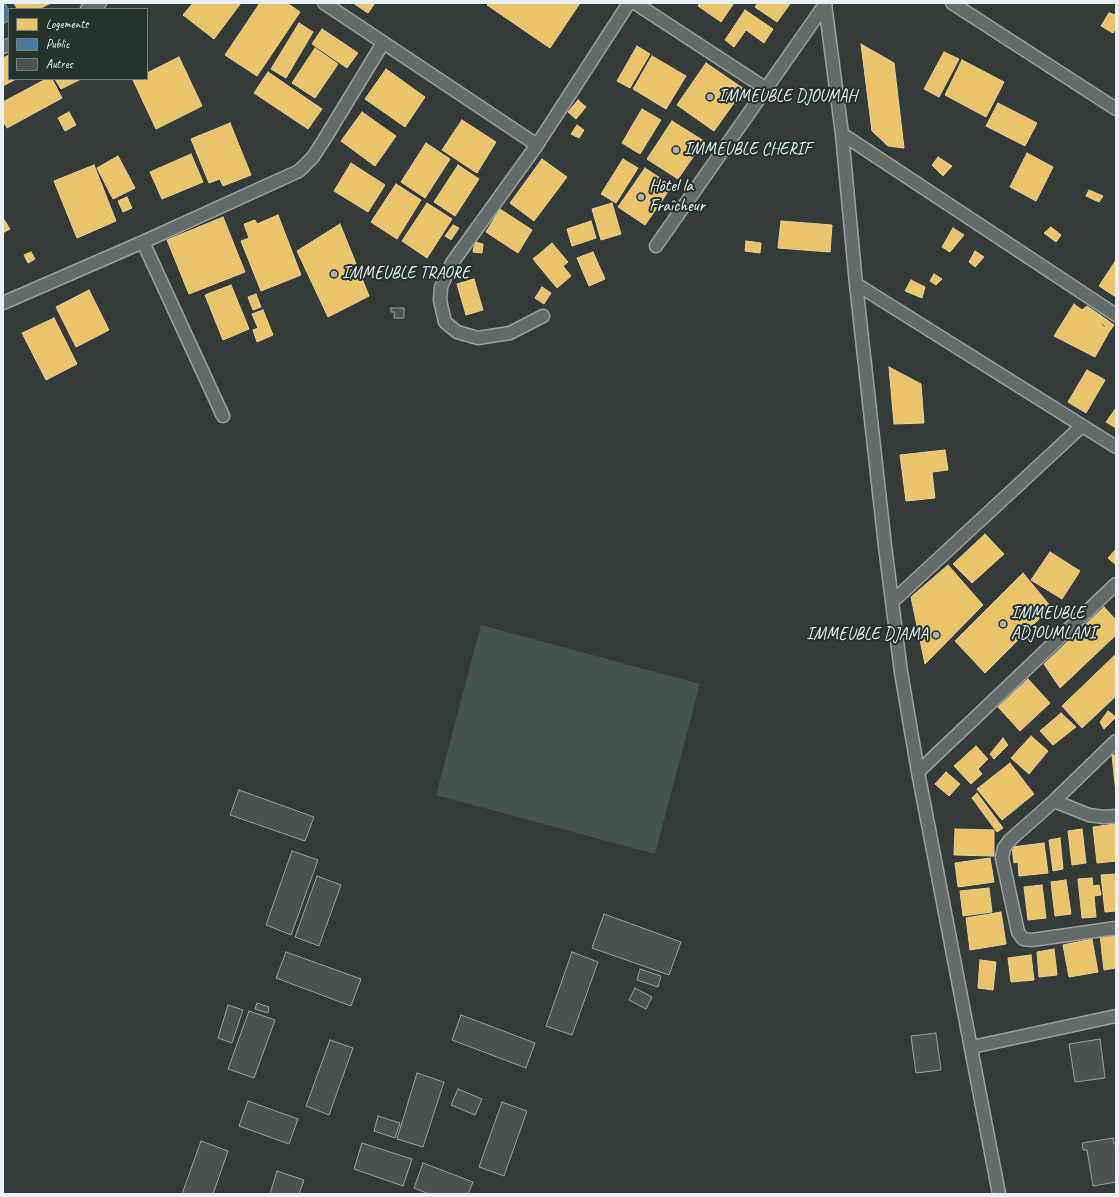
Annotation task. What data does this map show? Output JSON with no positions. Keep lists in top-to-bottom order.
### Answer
{
  "places": [
    "IMMEUBLE DJOUMAH",
    "IMMEUBLE CHERIF",
    "Hôtel la Fraîcheur",
    "IMMEUBLE TRAORE",
    "IMMEUBLE ADJOUMLANI",
    "IMMEUBLE DJAMA"
  ],
  "legend": ["Logements", "Public", "Autres"]
}
